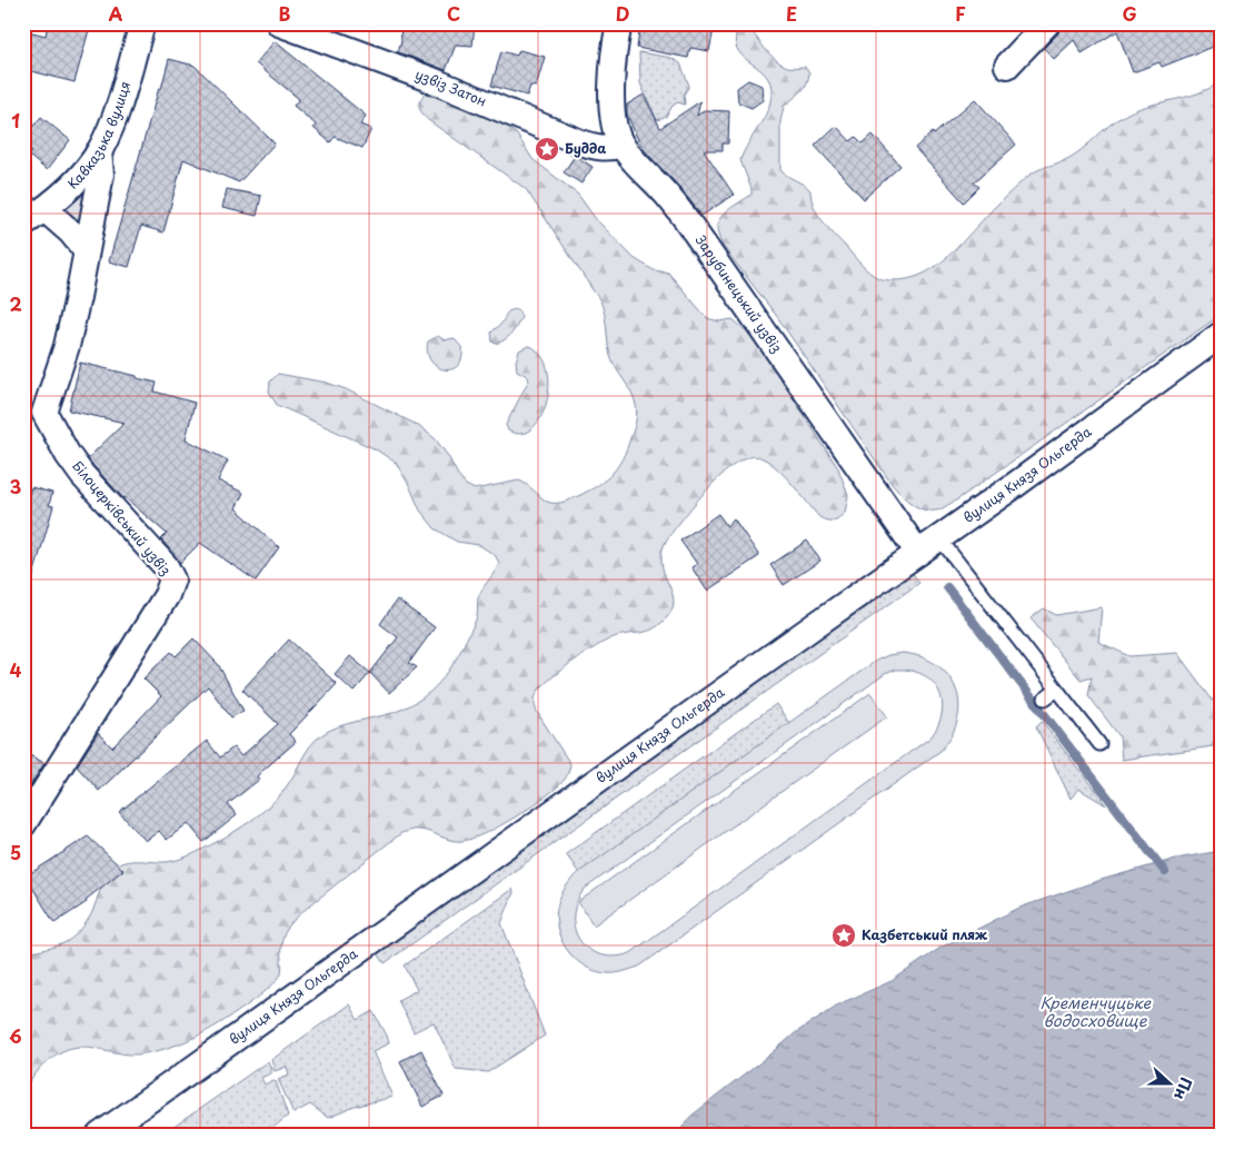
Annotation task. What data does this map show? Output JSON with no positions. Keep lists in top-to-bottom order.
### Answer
{
  "streets": {
    "street": [
      "узвіз Затон",
      "Кавказька вулиця",
      "Зарубинецький узвіз",
      "вулиця Князя Ольгерда",
      "Білоцерківський узвіз"
    ]
  },
  "crossings": [
    ["узвіз Затон", "Зарубинецький узвіз"],
    ["Кавказька вулиця", "Білоцерківський узвіз"],
    ["Зарубинецький узвіз", "вулиця Князя Ольгерда"]
  ],
  "water": ["Кременчуцьке водосховище"],
  "places": {
    "place": ["Будда", "Казбетський пляж"]
  },
  "north": "right",
  "grid": {
    "columns": [
      "A",
      "B",
      "C",
      "D",
      "E",
      "F",
      "G"
    ],
    "rows": [
      "1",
      "2",
      "3",
      "4",
      "5",
      "6"
    ]
  }
}
